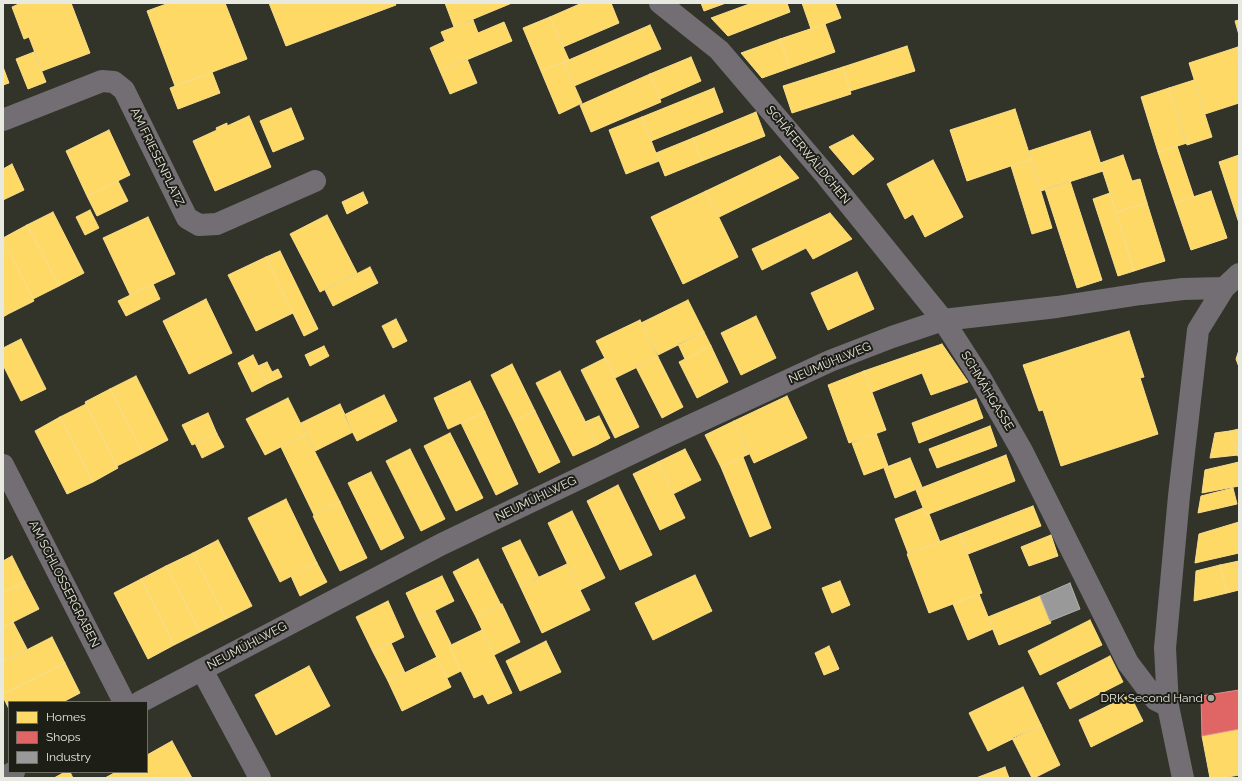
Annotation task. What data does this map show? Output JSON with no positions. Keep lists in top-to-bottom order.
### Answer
{
  "streets": {
    "street": [
      "SCHÄFERWÄLDCHEN",
      "AM FRIESENPLATZ",
      "NEUMÜHLWEG",
      "SCHMÄHGASSE",
      "AM SCHLOSSERGRABEN"
    ]
  },
  "crossings": [
    ["SCHÄFERWÄLDCHEN", "NEUMÜHLWEG"],
    ["SCHÄFERWÄLDCHEN", "SCHMÄHGASSE"],
    ["NEUMÜHLWEG", "SCHMÄHGASSE"]
  ],
  "places": ["DRK Second Hand"],
  "legend": ["Homes", "Shops", "Industry"]
}
